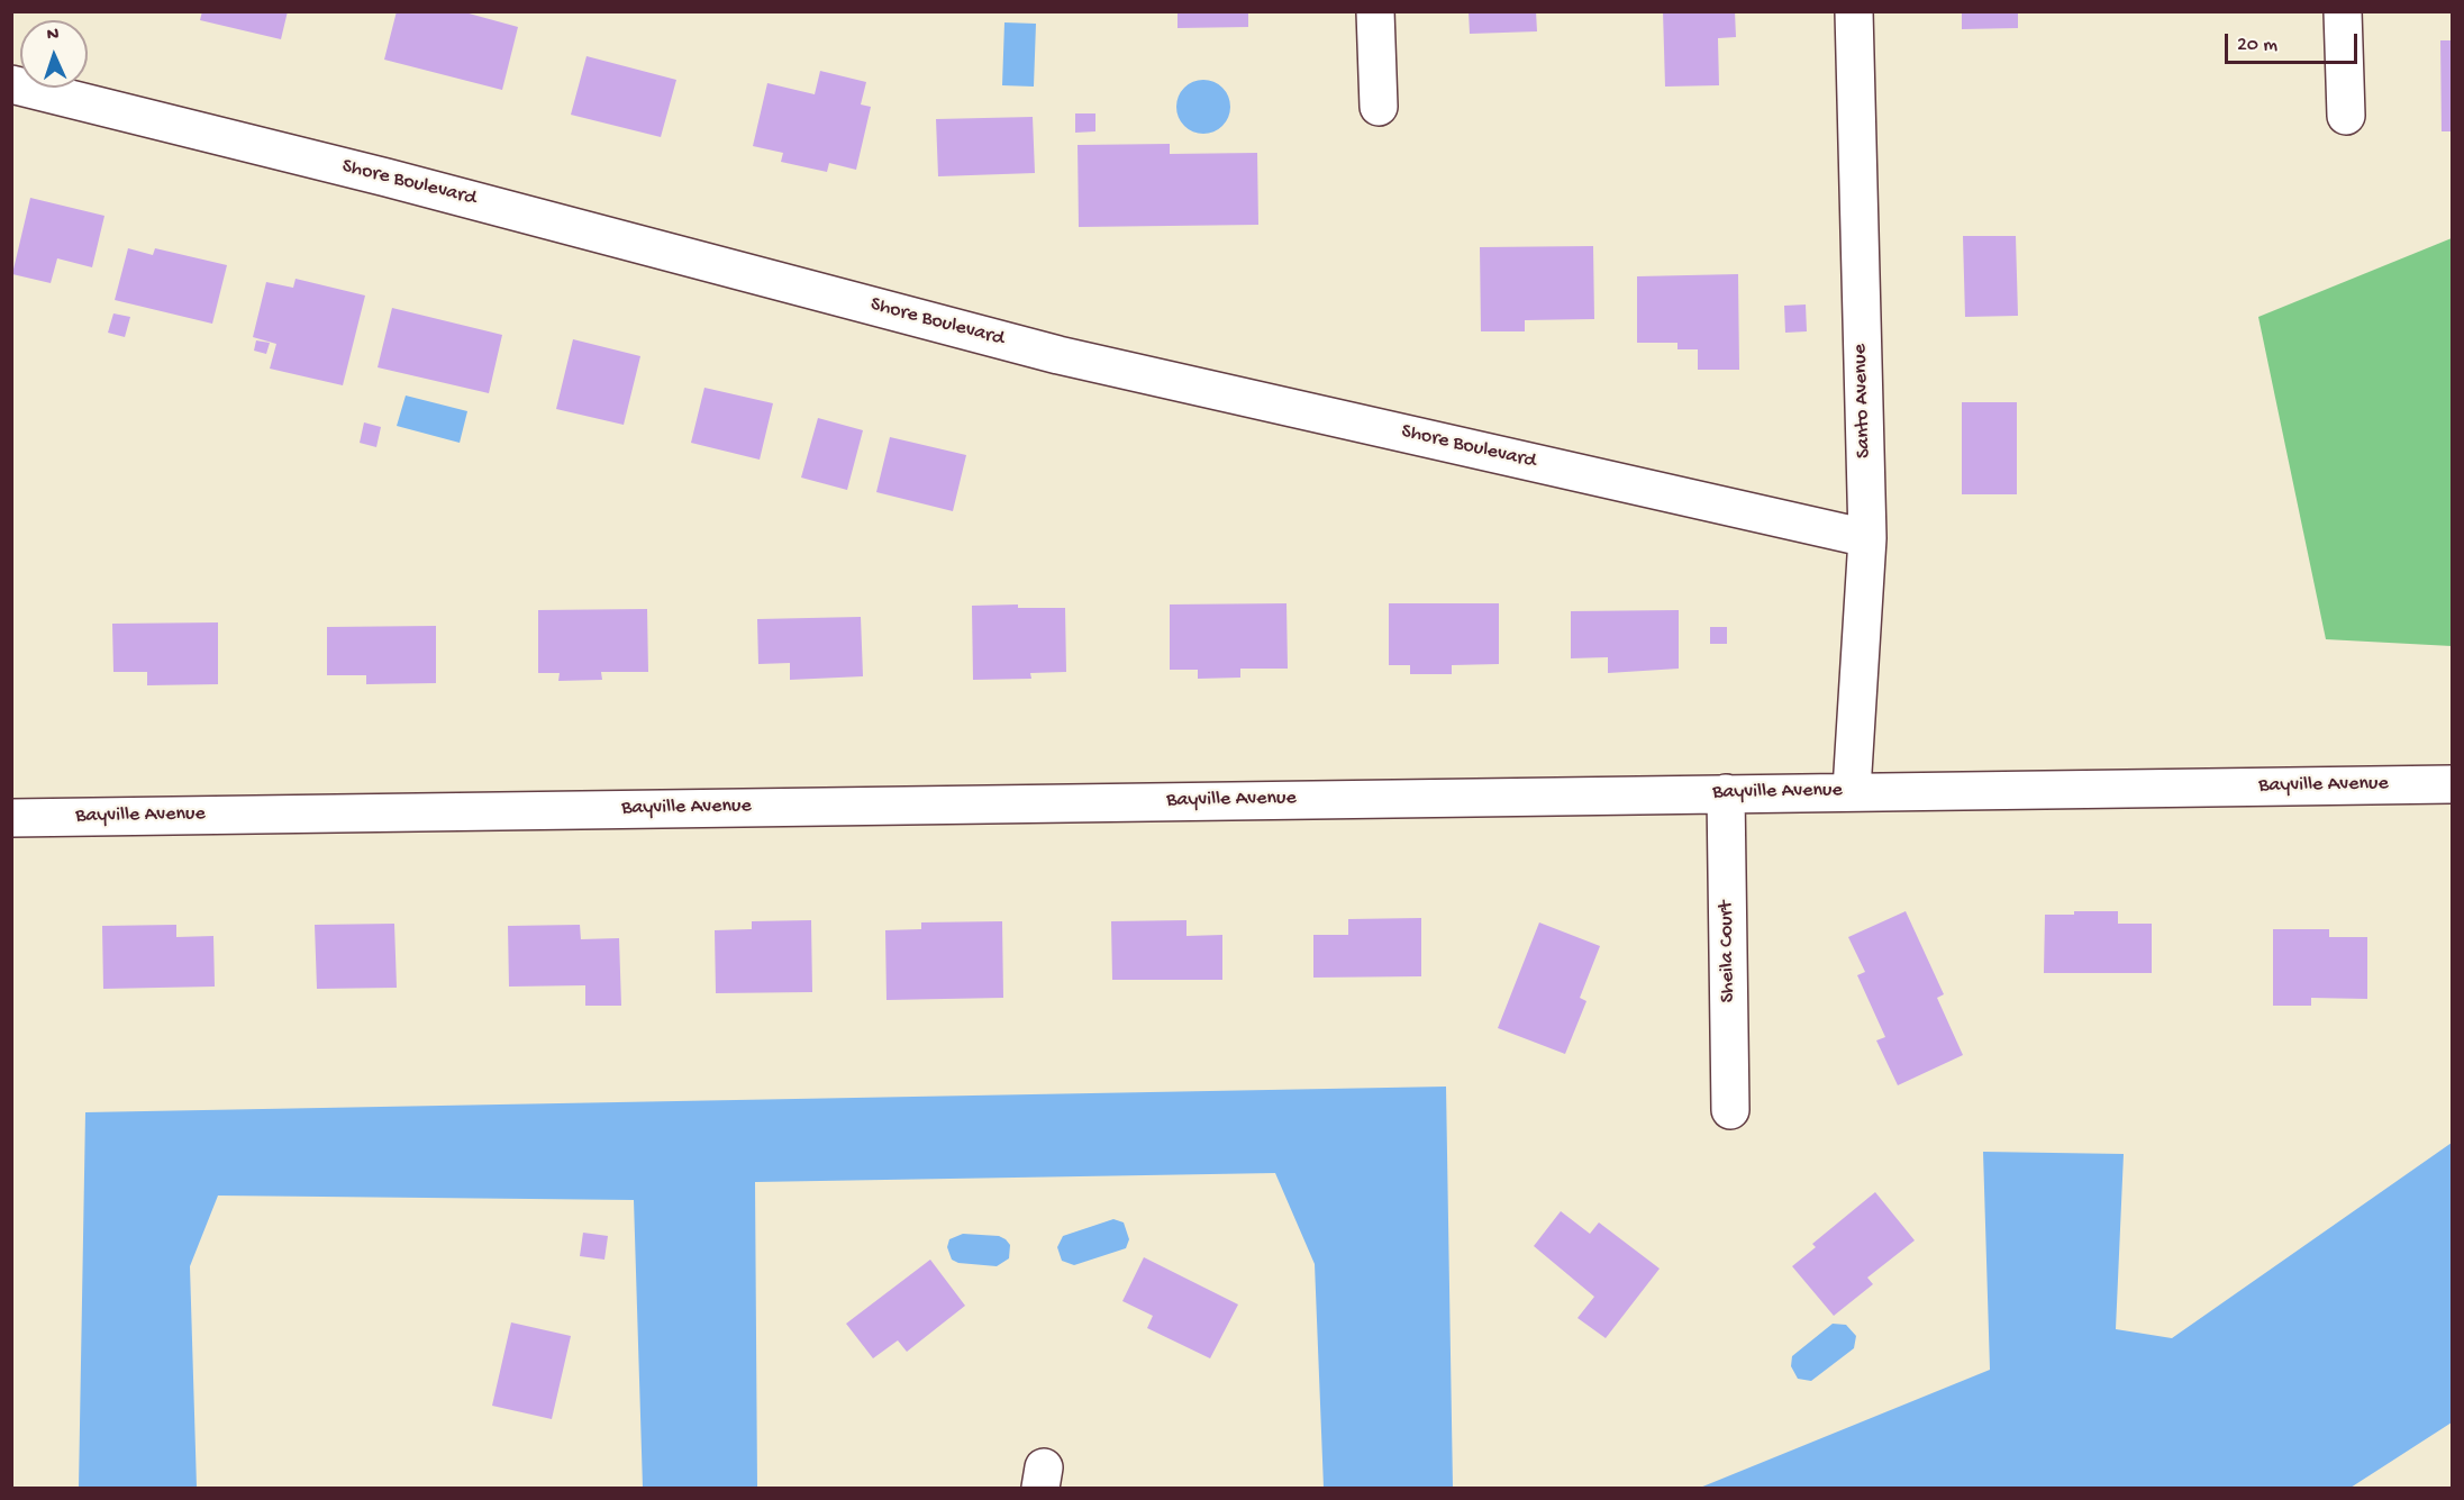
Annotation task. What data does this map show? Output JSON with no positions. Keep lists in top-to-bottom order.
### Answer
{
  "streets": {
    "street": [
      "Shore Boulevard",
      "Santo Avenue",
      "Bayville Avenue",
      "Sheila Court"
    ]
  },
  "crossings": [
    ["Shore Boulevard", "Santo Avenue"],
    ["Santo Avenue", "Bayville Avenue"],
    ["Bayville Avenue", "Sheila Court"]
  ],
  "scale_bar": "20 m",
  "north": "top"
}
